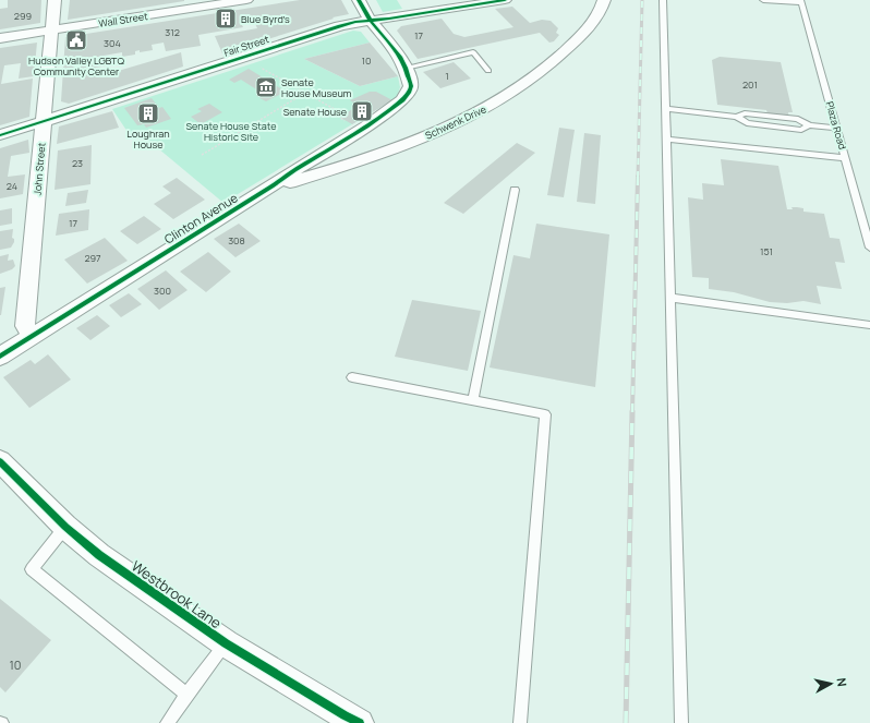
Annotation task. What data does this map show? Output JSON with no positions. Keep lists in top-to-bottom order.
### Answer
{
  "streets": {
    "street": [
      "Wall Street",
      "Fair Street",
      "Schwenk Drive",
      "John Street",
      "Clinton Avenue",
      "Westbrook Lane"
    ],
    "lane": ["Plaza Road"]
  },
  "crossings": [
    ["Wall Street", "John Street"],
    ["Fair Street", "John Street"],
    ["Schwenk Drive", "Clinton Avenue"],
    ["John Street", "Clinton Avenue"]
  ],
  "parks": ["Senate House State Historic Site"],
  "places": {
    "building": ["Blue Byrd's", "Senate House", "Loughran House"],
    "public building": ["Hudson Valley LGBTQ Community Center"],
    "museum": ["Senate House Museum"]
  },
  "house_numbers": [
    "299",
    "312",
    "17",
    "304",
    "10",
    "1",
    "201",
    "23",
    "24",
    "17",
    "308",
    "151",
    "297",
    "300",
    "10"
  ],
  "north": "right"
}
